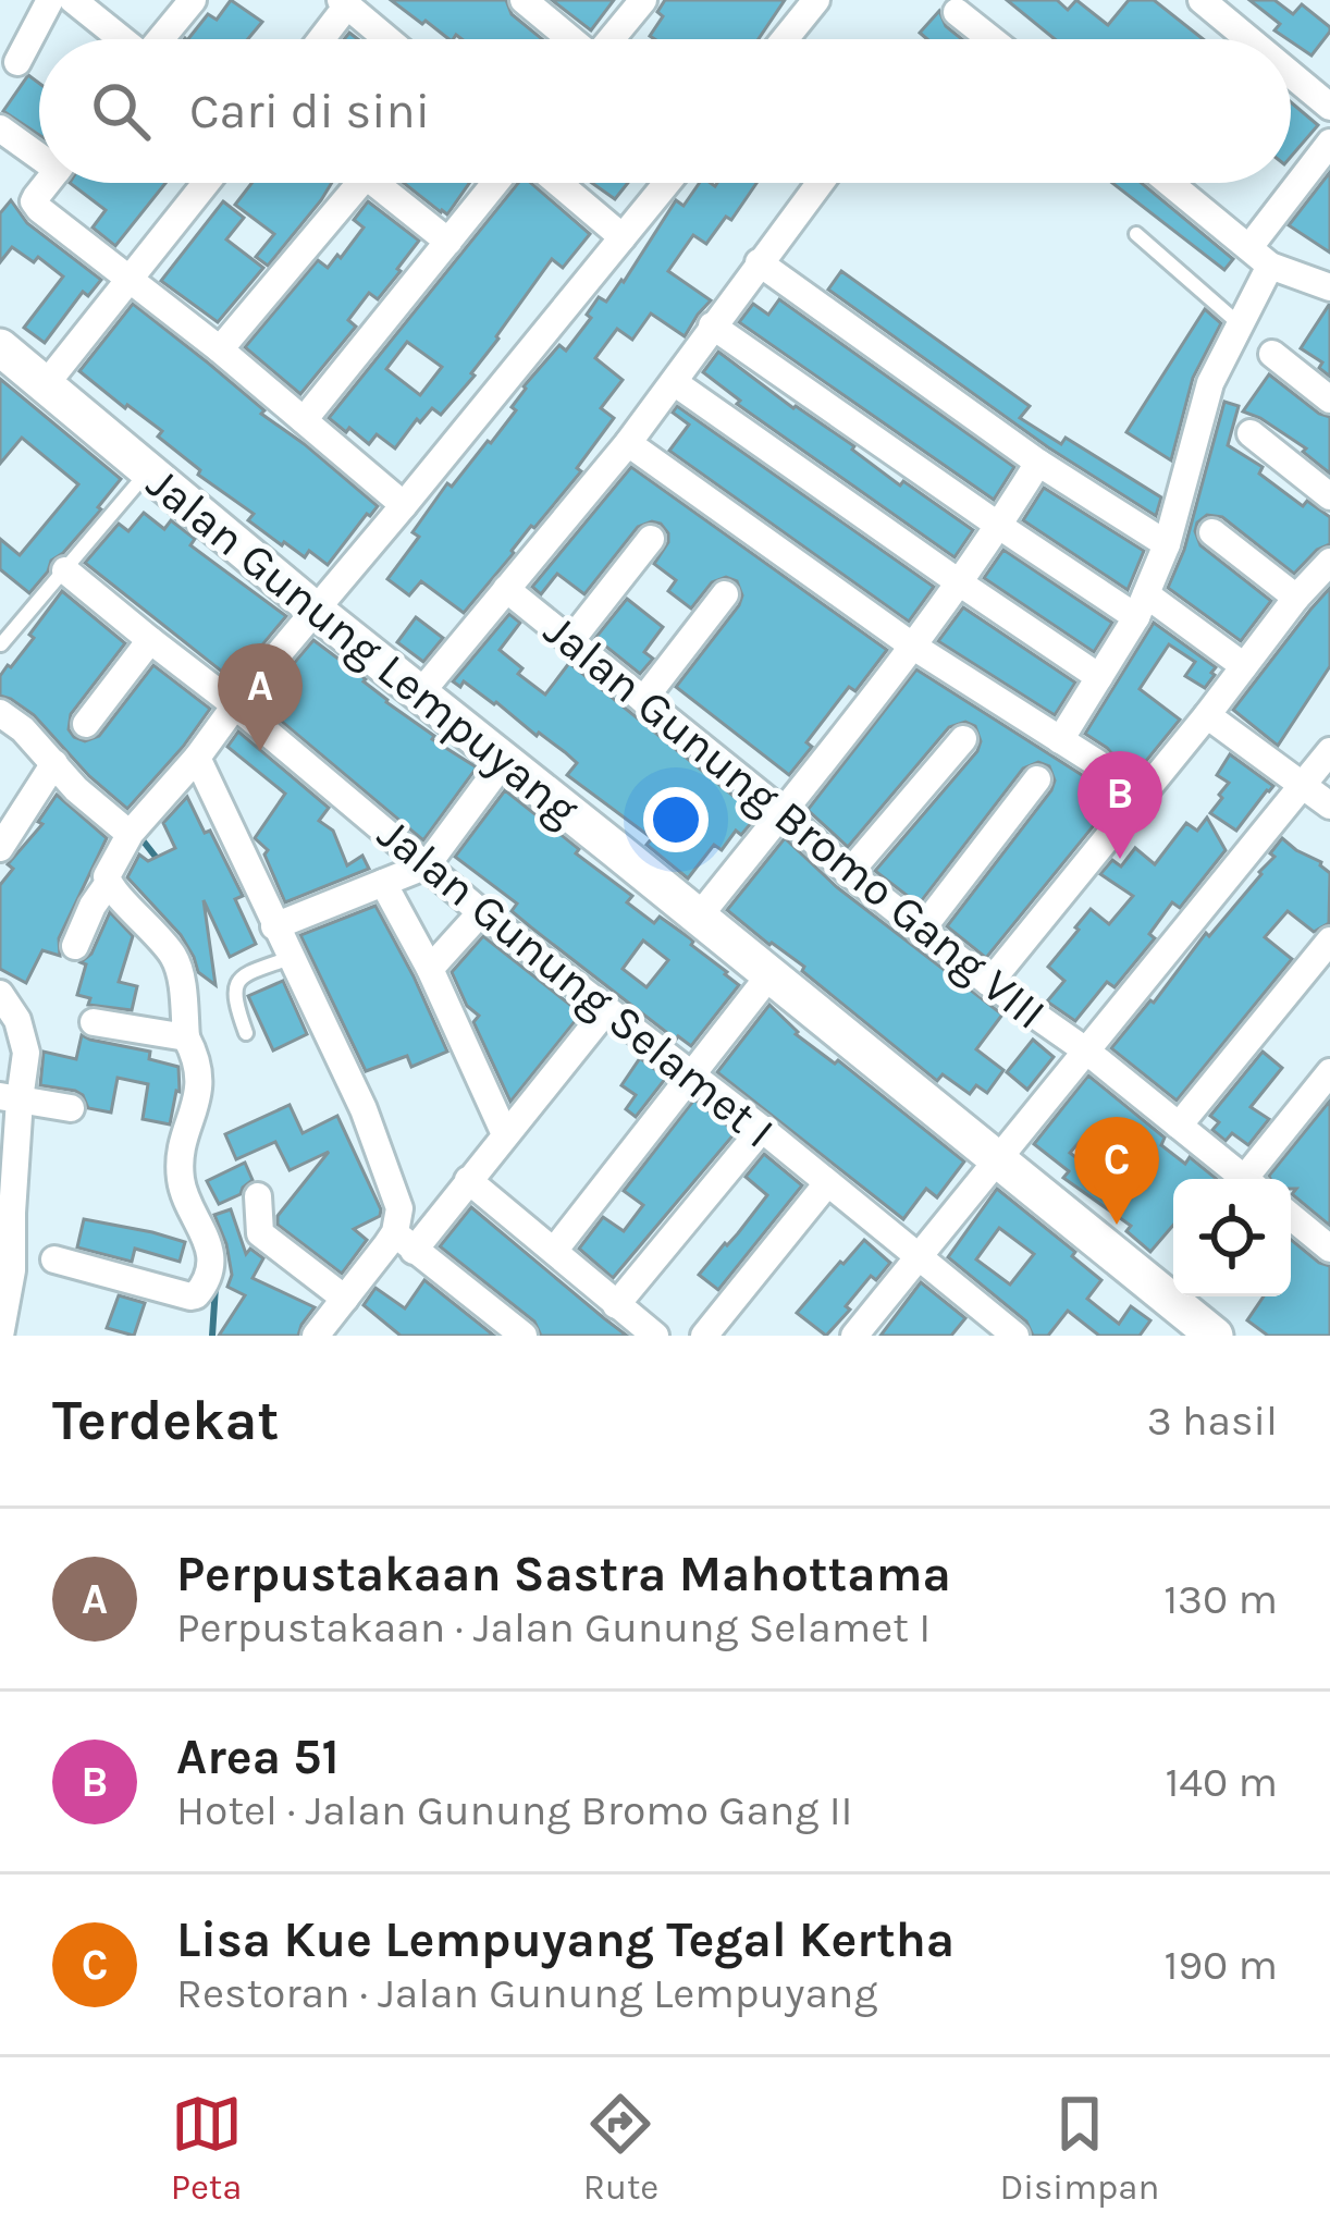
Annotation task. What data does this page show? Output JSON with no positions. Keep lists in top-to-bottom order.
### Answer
{
  "streets": {
    "street": ["Jalan Gunung Lempuyang", "Jalan Gunung Bromo Gang VIII", "Jalan Gunung Selamet I"]
  },
  "page": {
    "search": "Cari di sini",
    "pins": ["A", "B", "C"],
    "heading": ["Terdekat", "3 hasil"],
    "list": [
      {
        "mark": "A",
        "name": "Perpustakaan Sastra Mahottama",
        "note": "Perpustakaan · Jalan Gunung Selamet I",
        "value": "130 m"
      },
      {
        "mark": "B",
        "name": "Area 51",
        "note": "Hotel · Jalan Gunung Bromo Gang II",
        "value": "140 m"
      },
      {
        "mark": "C",
        "name": "Lisa Kue Lempuyang Tegal Kertha",
        "note": "Restoran · Jalan Gunung Lempuyang",
        "value": "190 m"
      }
    ],
    "nav": ["Peta", "Rute", "Disimpan"]
  }
}
